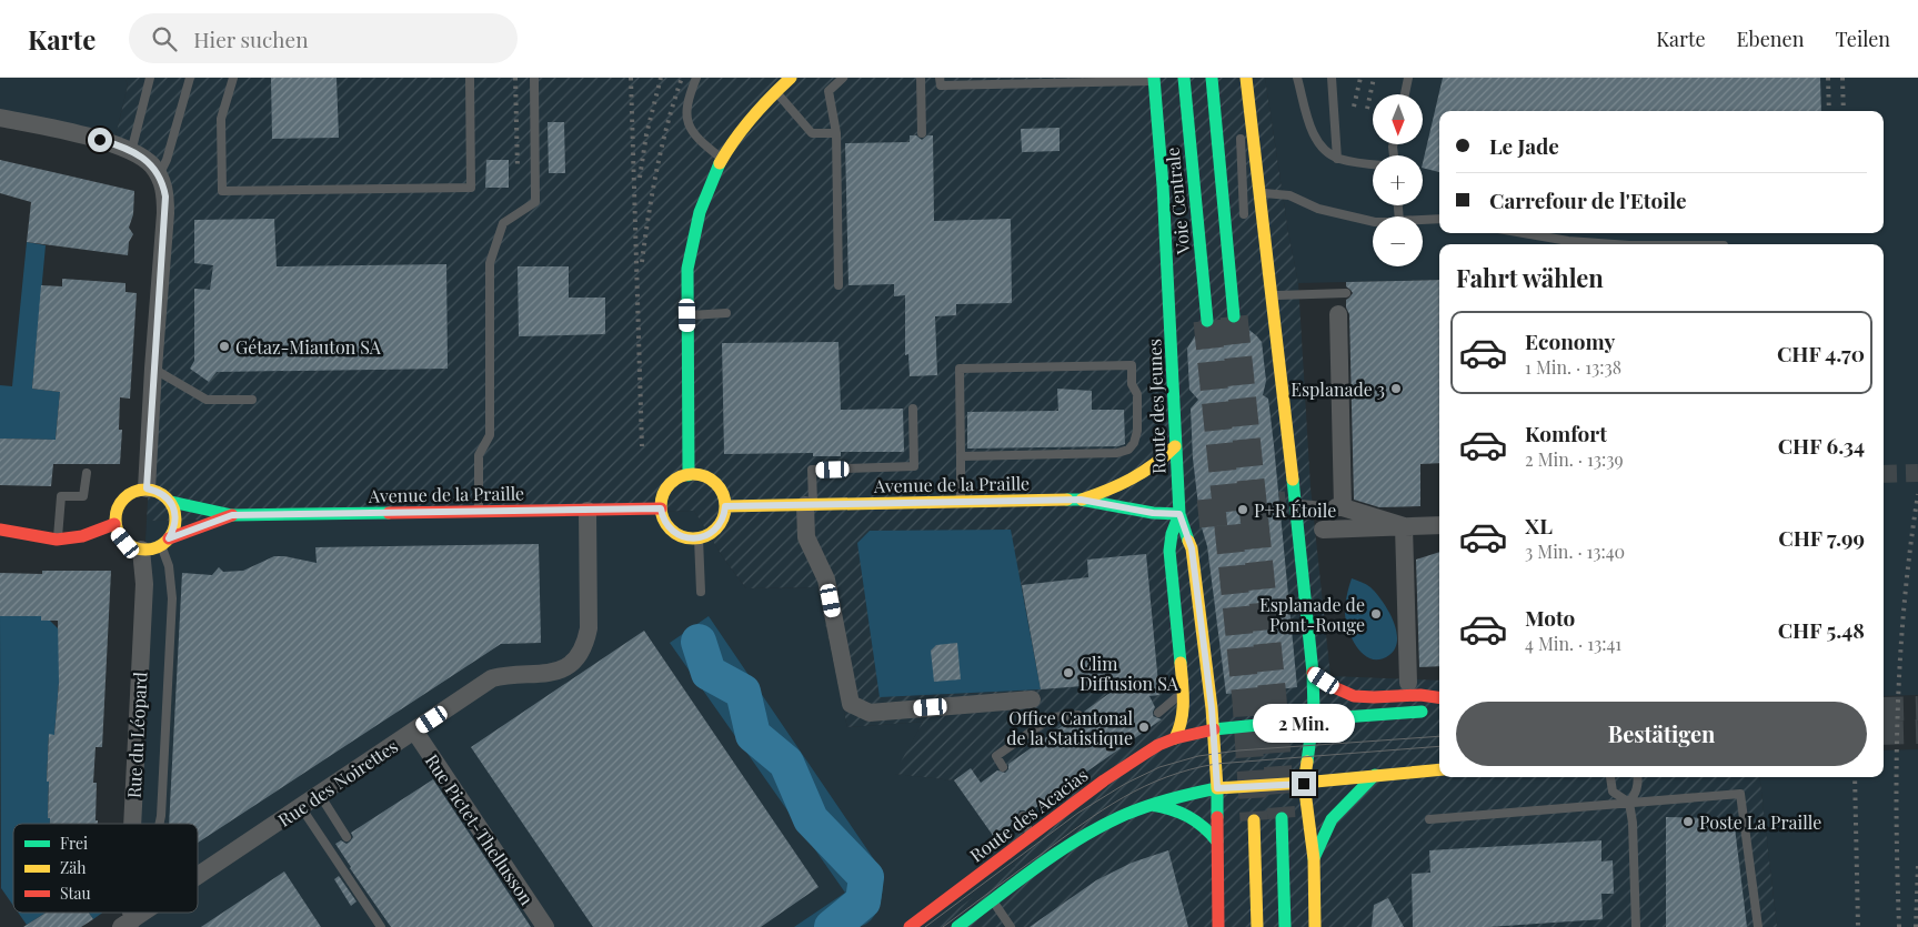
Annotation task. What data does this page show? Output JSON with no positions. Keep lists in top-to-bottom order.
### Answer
{
  "streets": {
    "main road": [
      "Voie Centrale",
      "Route des Jeunes",
      "Avenue de la Praille",
      "Route des Acacias"
    ],
    "street": ["Rue du Léopard", "Rue des Noirettes", "Rue Pictet-Thellusson"]
  },
  "crossings": [
    ["Route des Jeunes", "Avenue de la Praille"],
    ["Route des Jeunes", "Route des Acacias"],
    ["Avenue de la Praille", "Rue du Léopard"],
    ["Avenue de la Praille", "Rue des Noirettes"],
    ["Rue des Noirettes", "Rue Pictet-Thellusson"]
  ],
  "places": [
    "Gétaz-Miauton SA",
    "Esplanade 3",
    "P+R Étoile",
    "Esplanade de Pont-Rouge",
    "Clim Diffusion SA",
    "Office Cantonal de la Statistique",
    "Poste La Praille"
  ],
  "legend": ["Frei", "Zäh", "Stau"],
  "north": "bottom",
  "page": {
    "header": "Karte",
    "search": "Hier suchen",
    "nav": ["Karte", "Ebenen", "Teilen"],
    "map_buttons": ["+", "−"],
    "banner": ["Le Jade", "Carrefour de l'Etoile"],
    "heading": "Fahrt wählen",
    "list": [
      {
        "name": "Economy",
        "note": "1 Min. · 13:38",
        "value": "CHF 4.70"
      },
      {
        "name": "Komfort",
        "note": "2 Min. · 13:39",
        "value": "CHF 6.34"
      },
      {
        "name": "XL",
        "note": "3 Min. · 13:40",
        "value": "CHF 7.99"
      },
      {
        "name": "Moto",
        "note": "4 Min. · 13:41",
        "value": "CHF 5.48"
      }
    ],
    "buttons": "Bestätigen",
    "bubble": "2 Min."
  }
}
